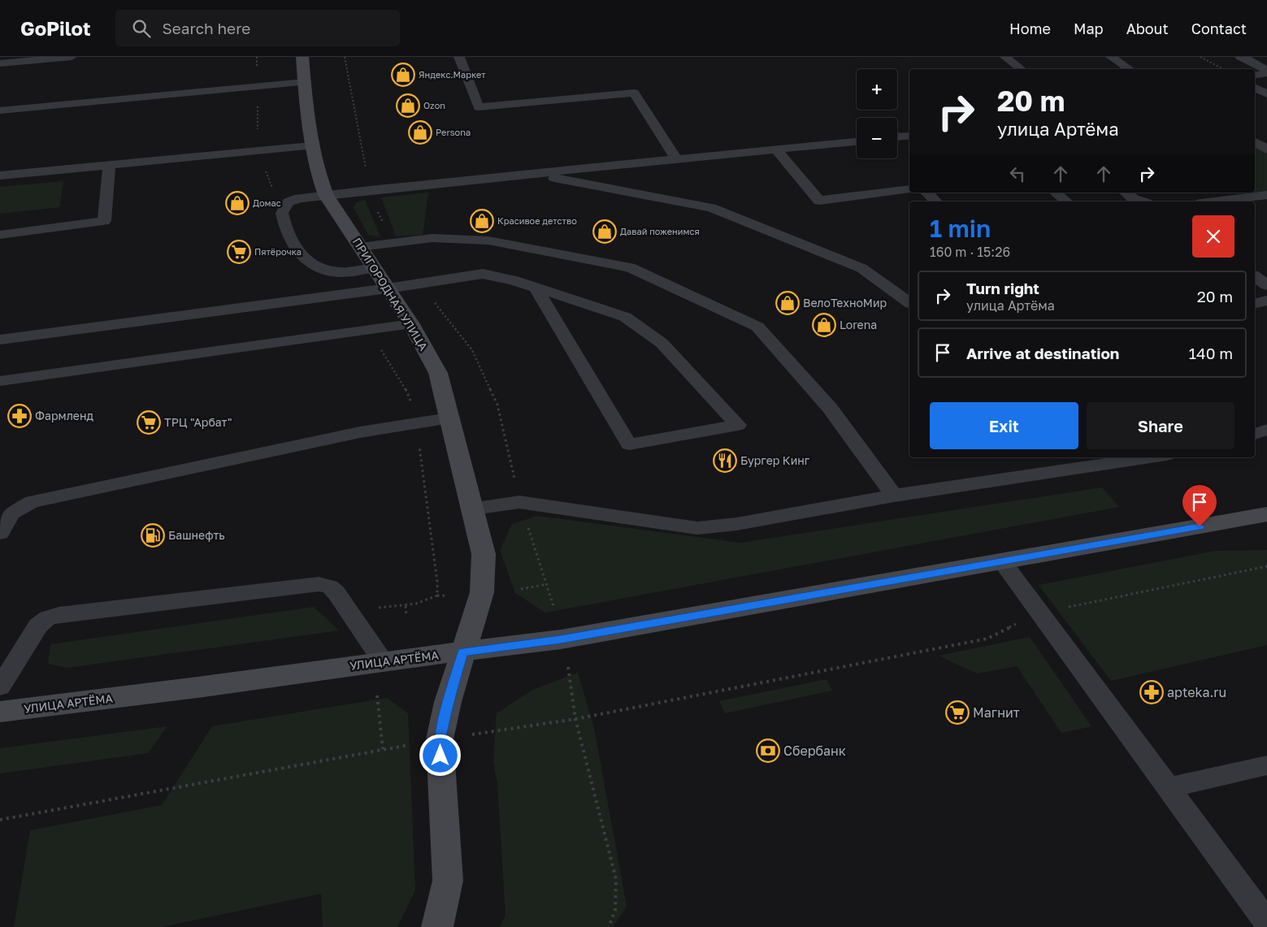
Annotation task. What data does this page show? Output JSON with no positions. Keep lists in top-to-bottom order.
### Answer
{
  "streets": {
    "street": ["ПРИГОРОДНАЯ УЛИЦА", "УЛИЦА АРТЁМА"]
  },
  "crossings": [
    ["ПРИГОРОДНАЯ УЛИЦА", "УЛИЦА АРТЁМА"]
  ],
  "places": {
    "shop": [
      "Яндекс.Маркет",
      "Ozon",
      "Persona",
      "Домас",
      "Красивое детство",
      "Давай поженимся",
      "ВелоТехноМир",
      "Lorena"
    ],
    "supermarket": ["Пятёрочка", "ТРЦ \"Арбат\"", "Магнит"],
    "pharmacy": ["Фармленд", "apteka.ru"],
    "restaurant": ["Бургер Кинг"],
    "fuel station": ["Башнефть"],
    "bank": ["Сбербанк"]
  },
  "page": {
    "header": "GoPilot",
    "search": "Search here",
    "nav": [
      "Home",
      "Map",
      "About",
      "Contact"
    ],
    "map_buttons": ["+", "−"],
    "turn": ["20 m", "улица Артёма"],
    "heading": ["1 min", "160 m · 15:26"],
    "list": [
      {
        "name": "Turn right",
        "note": "улица Артёма",
        "value": "20 m"
      },
      {
        "name": "Arrive at destination",
        "value": "140 m"
      }
    ],
    "buttons": ["Exit", "Share"]
  }
}
